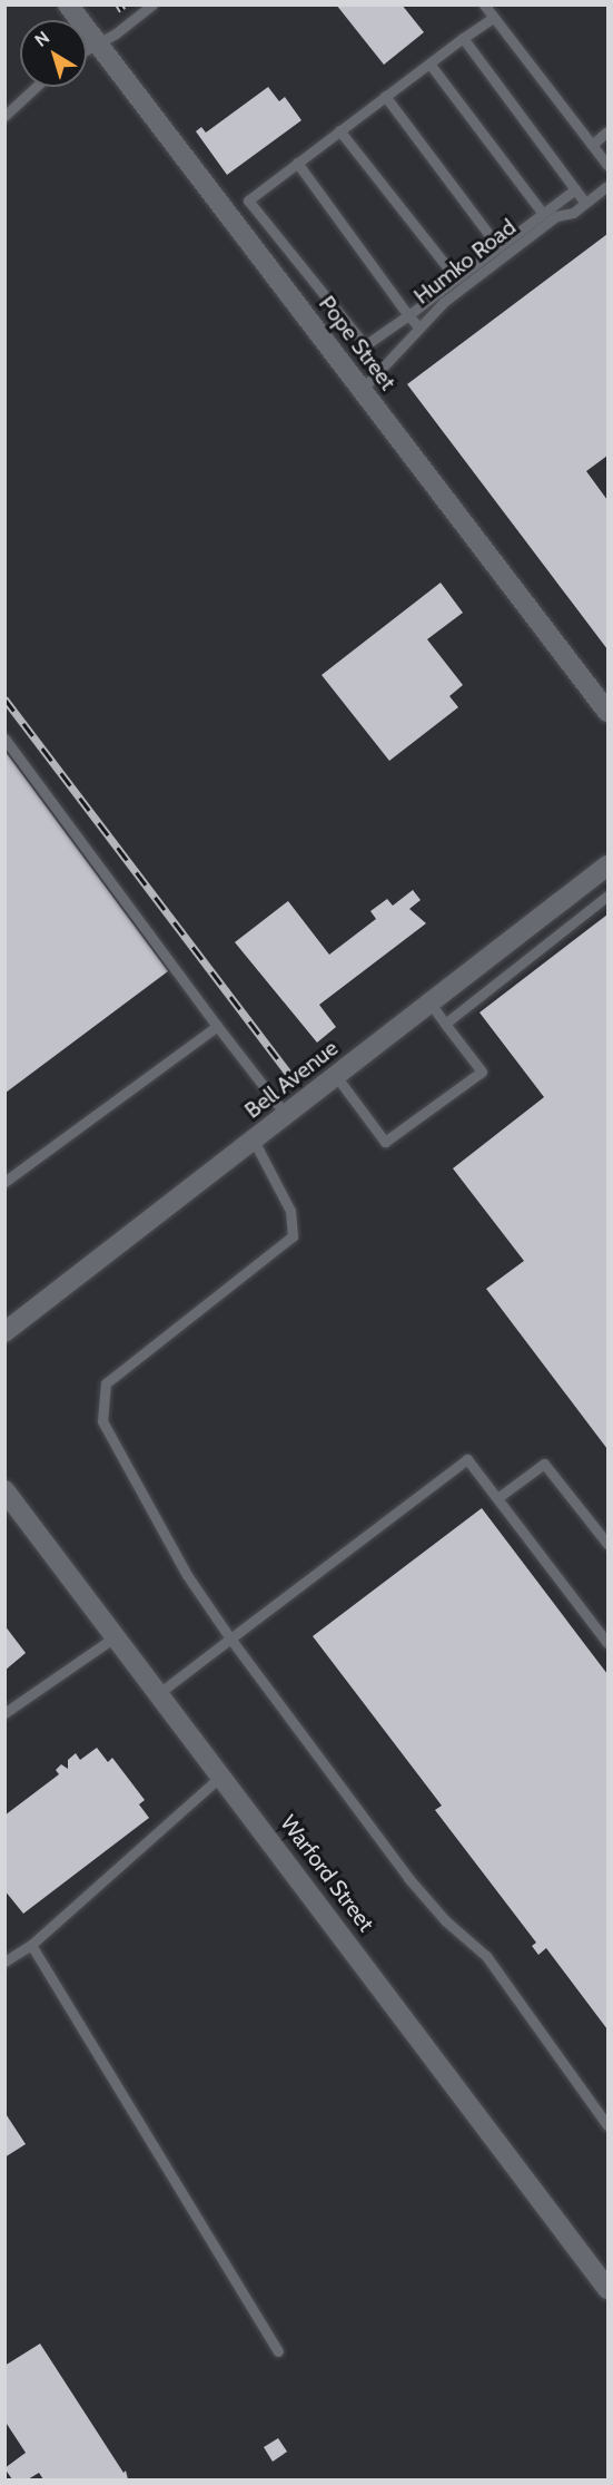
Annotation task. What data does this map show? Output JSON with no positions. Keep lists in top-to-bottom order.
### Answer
{
  "streets": {
    "street": ["Pope Street", "Bell Avenue", "Warford Street"],
    "lane": ["Humko Road"]
  },
  "crossings": [
    ["Humko Road", "Pope Street"]
  ],
  "north": "top left"
}
